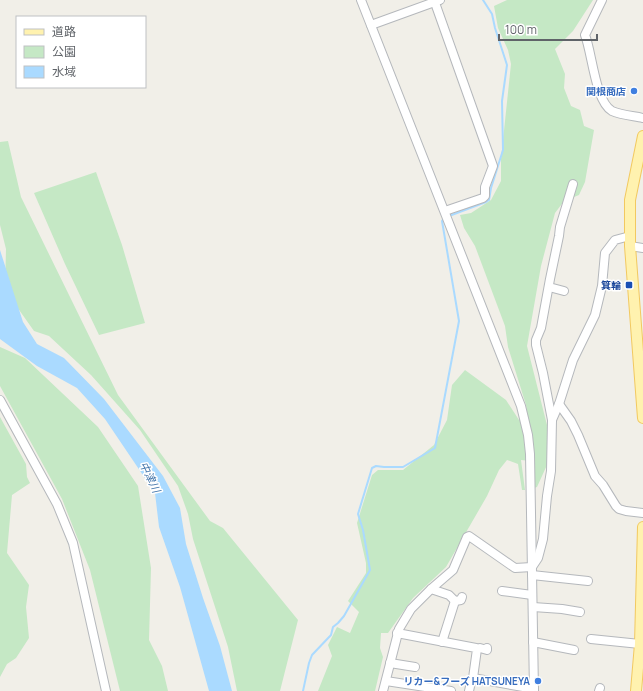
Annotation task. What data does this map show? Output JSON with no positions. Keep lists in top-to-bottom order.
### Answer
{
  "water": ["中津川"],
  "places": {
    "other": ["関根商店", "リカー&フーズ HATSUNEYA"],
    "transit": ["箕輪"]
  },
  "legend": ["道路", "公園", "水域"],
  "scale_bar": "100 m"
}
